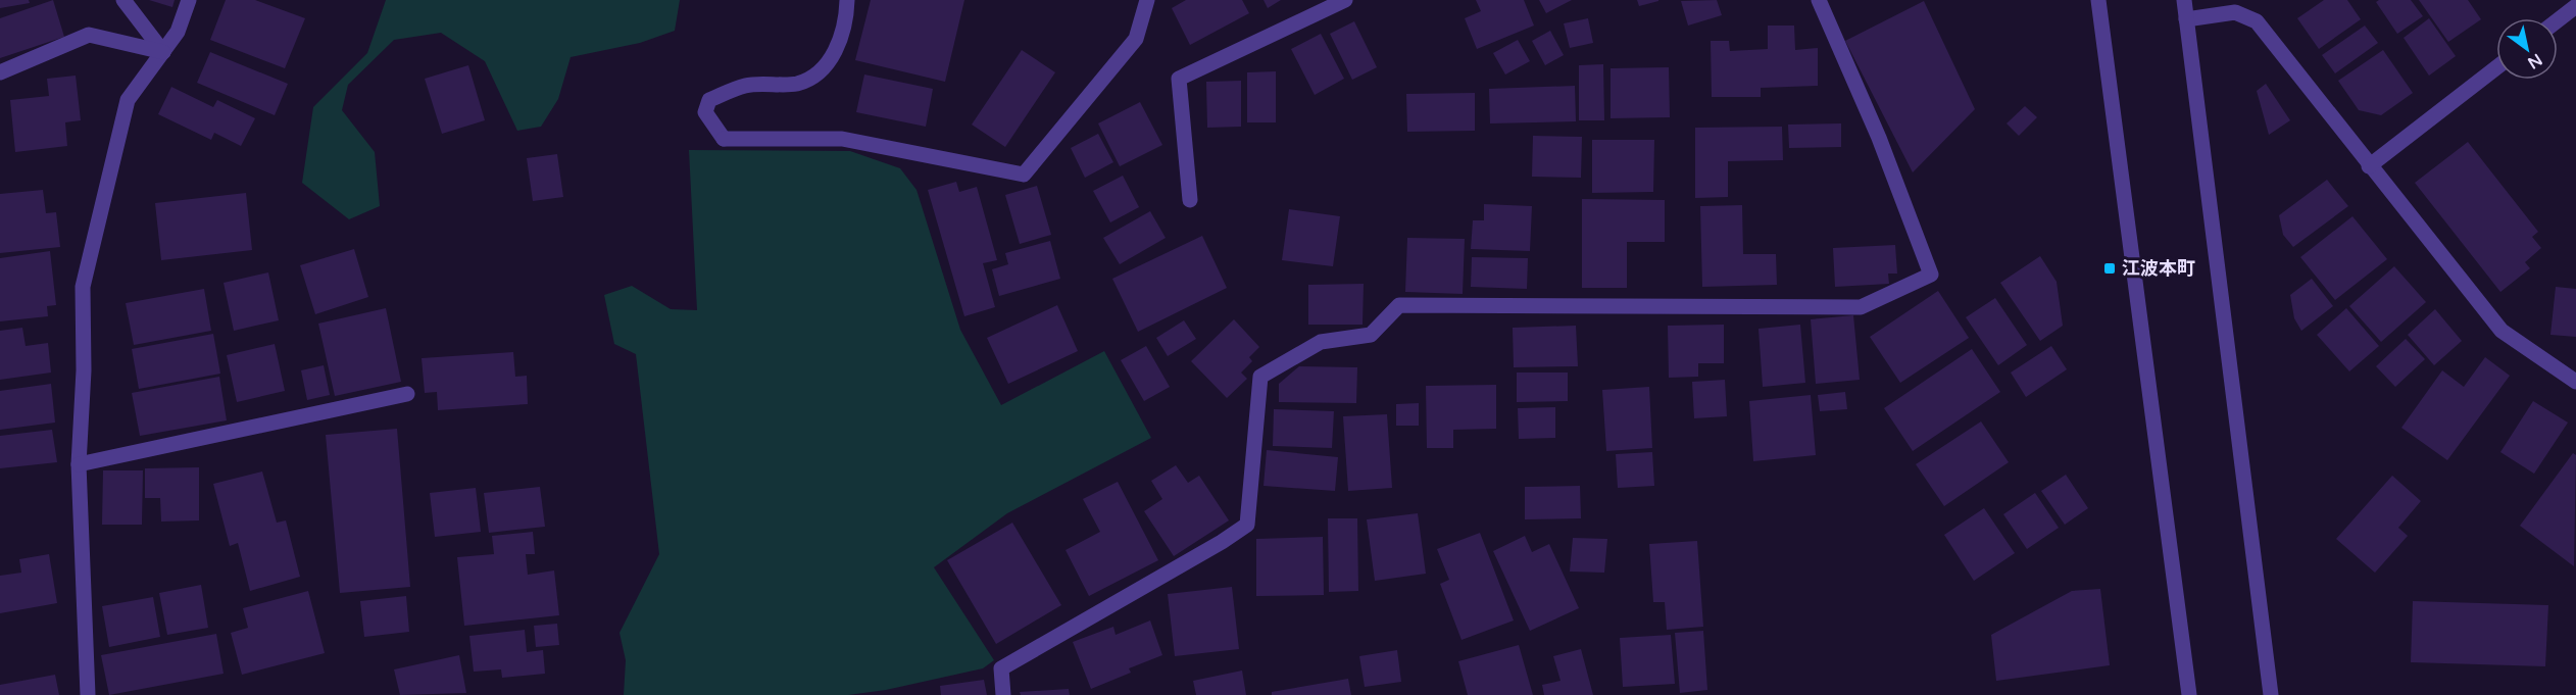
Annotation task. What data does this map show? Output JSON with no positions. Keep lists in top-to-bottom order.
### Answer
{
  "places": {
    "transit": ["江波本町"]
  },
  "north": "bottom right"
}
